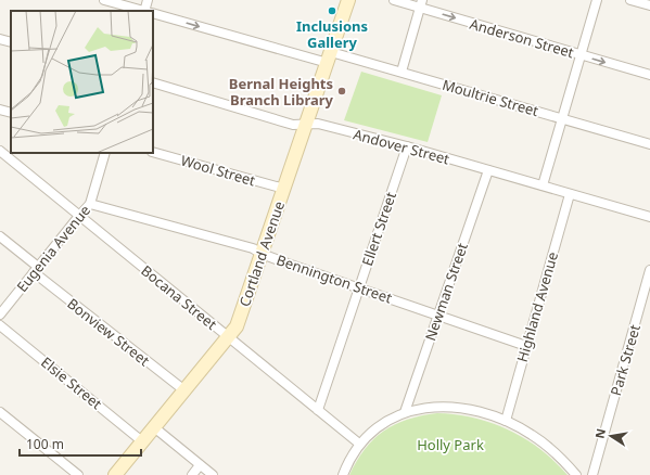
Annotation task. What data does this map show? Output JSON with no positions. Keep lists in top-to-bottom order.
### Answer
{
  "streets": {
    "street": [
      "Anderson Street",
      "Moultrie Street",
      "Andover Street",
      "Wool Street",
      "Ellert Street",
      "Eugenia Avenue",
      "Cortland Avenue",
      "Bennington Street",
      "Newman Street",
      "Bocana Street",
      "Highland Avenue",
      "Bonview Street",
      "Park Street",
      "Elsie Street"
    ]
  },
  "crossings": [
    ["Moultrie Street", "Cortland Avenue"],
    ["Andover Street", "Ellert Street"],
    ["Andover Street", "Cortland Avenue"],
    ["Andover Street", "Newman Street"],
    ["Andover Street", "Highland Avenue"],
    ["Wool Street", "Cortland Avenue"],
    ["Ellert Street", "Bennington Street"],
    ["Ellert Street", "Bocana Street"],
    ["Eugenia Avenue", "Bennington Street"],
    ["Eugenia Avenue", "Bocana Street"],
    ["Eugenia Avenue", "Bonview Street"],
    ["Cortland Avenue", "Bennington Street"],
    ["Cortland Avenue", "Bocana Street"],
    ["Cortland Avenue", "Bonview Street"],
    ["Cortland Avenue", "Elsie Street"],
    ["Bennington Street", "Newman Street"],
    ["Bennington Street", "Highland Avenue"]
  ],
  "one_way": ["Anderson Street"],
  "parks": ["Holly Park"],
  "places": ["Inclusions Gallery", "Bernal Heights Branch Library"],
  "scale_bar": "100 m",
  "north": "left"
}
